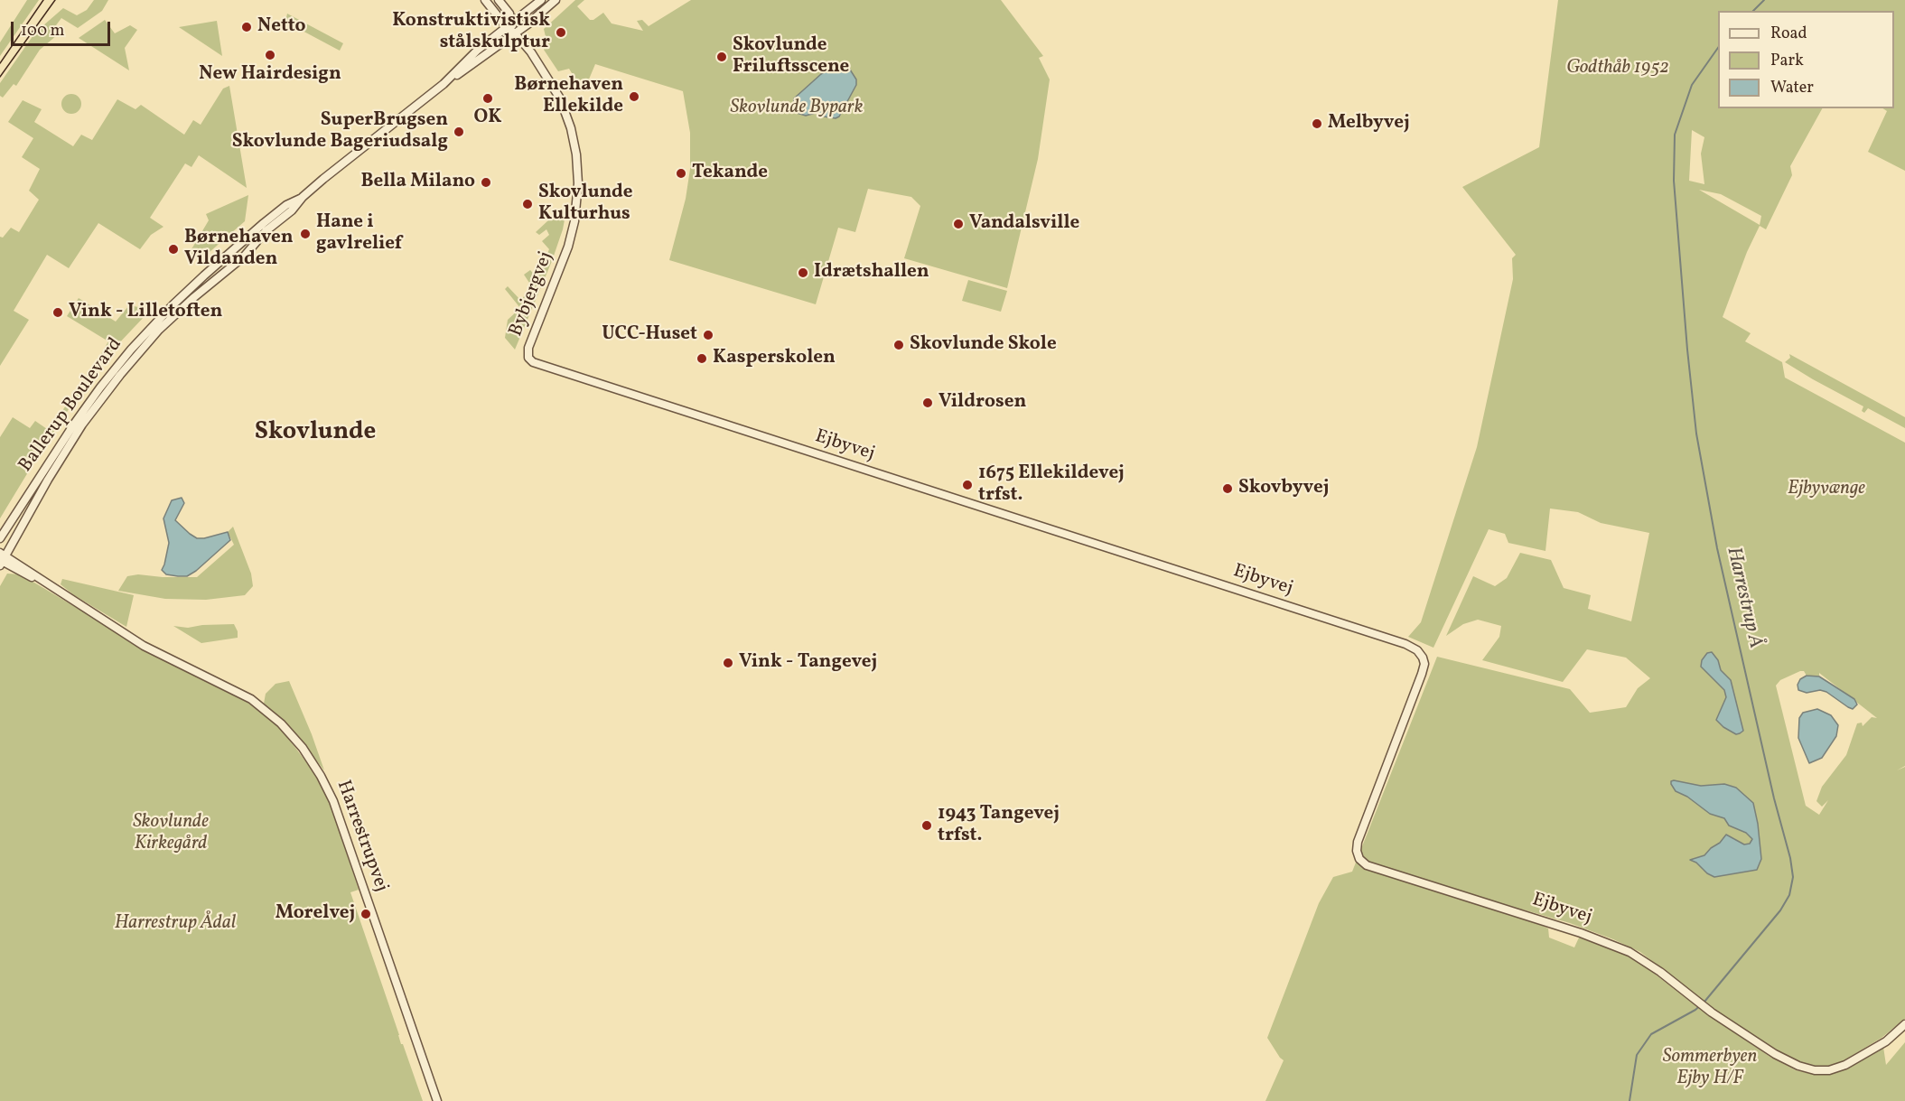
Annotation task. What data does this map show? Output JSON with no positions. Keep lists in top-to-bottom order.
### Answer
{
  "streets": {
    "street": [
      "Bybjergvej",
      "Ballerup Boulevard",
      "Ejbyvej",
      "Harrestrupvej"
    ]
  },
  "crossings": [
    ["Bybjergvej", "Ballerup Boulevard"],
    ["Bybjergvej", "Ejbyvej"],
    ["Ballerup Boulevard", "Harrestrupvej"]
  ],
  "districts": ["Skovlunde"],
  "water": ["Harrestrup Å"],
  "parks": [
    "Godthåb 1952",
    "Skovlunde Bypark",
    "Ejbyvænge",
    "Skovlunde Kirkegård",
    "Harrestrup Ådal",
    "Sommerbyen Ejby H/F"
  ],
  "places": [
    "Netto",
    "Konstruktivistisk stålskulptur",
    "New Hairdesign",
    "Skovlunde Friluftsscene",
    "Børnehaven Ellekilde",
    "OK",
    "Melbyvej",
    "SuperBrugsen Skovlunde Bageriudsalg",
    "Tekande",
    "Bella Milano",
    "Skovlunde Kulturhus",
    "Vandalsville",
    "Hane i gavlrelief",
    "Børnehaven Vildanden",
    "Idrætshallen",
    "Vink - Lilletoften",
    "UCC-Huset",
    "Skovlunde Skole",
    "Kasperskolen",
    "Vildrosen",
    "1675 Ellekildevej trfst.",
    "Skovbyvej",
    "Vink - Tangevej",
    "1943 Tangevej trfst.",
    "Morelvej"
  ],
  "legend": ["Road", "Park", "Water"],
  "scale_bar": "100 m"
}
